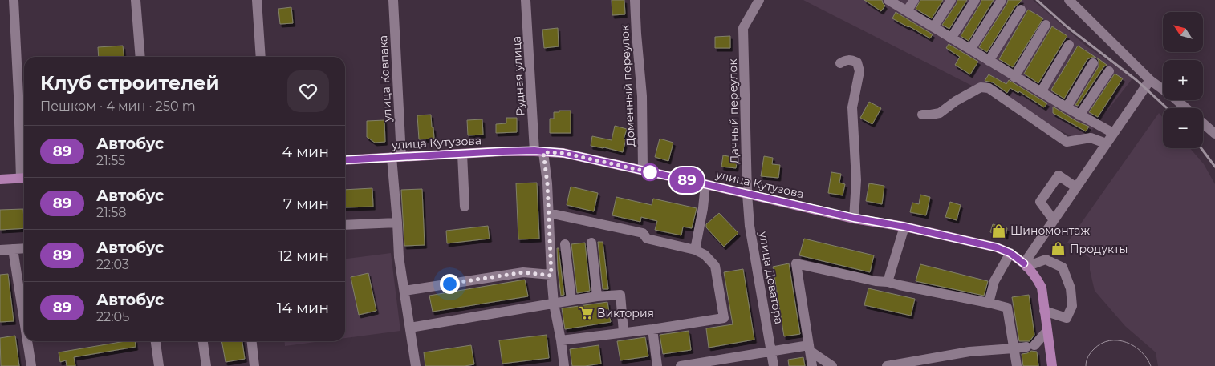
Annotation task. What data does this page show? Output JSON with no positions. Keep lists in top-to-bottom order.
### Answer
{
  "streets": {
    "main road": ["улица Кутузова"],
    "street": [
      "Рудная улица",
      "улица Ковпака",
      "Доменный переулок",
      "Дачный переулок",
      "улица Доватора"
    ]
  },
  "crossings": [
    ["Рудная улица", "улица Кутузова"],
    ["улица Ковпака", "улица Кутузова"],
    ["Доменный переулок", "улица Кутузова"],
    ["Дачный переулок", "улица Кутузова"],
    ["Дачный переулок", "улица Доватора"],
    ["улица Кутузова", "улица Доватора"]
  ],
  "places": {
    "shop": ["Шиномонтаж", "Продукты"],
    "supermarket": ["Виктория"]
  },
  "lines": ["bus line 89"],
  "north": "top left",
  "page": {
    "on_map": "89",
    "map_buttons": ["+", "−"],
    "heading": ["Клуб строителей", "Пешком · 4 мин · 250 m"],
    "list": [
      {
        "mark": "89",
        "name": "Автобус",
        "note": "21:55",
        "value": "4 мин"
      },
      {
        "mark": "89",
        "name": "Автобус",
        "note": "21:58",
        "value": "7 мин"
      },
      {
        "mark": "89",
        "name": "Автобус",
        "note": "22:03",
        "value": "12 мин"
      },
      {
        "mark": "89",
        "name": "Автобус",
        "note": "22:05",
        "value": "14 мин"
      }
    ]
  }
}
